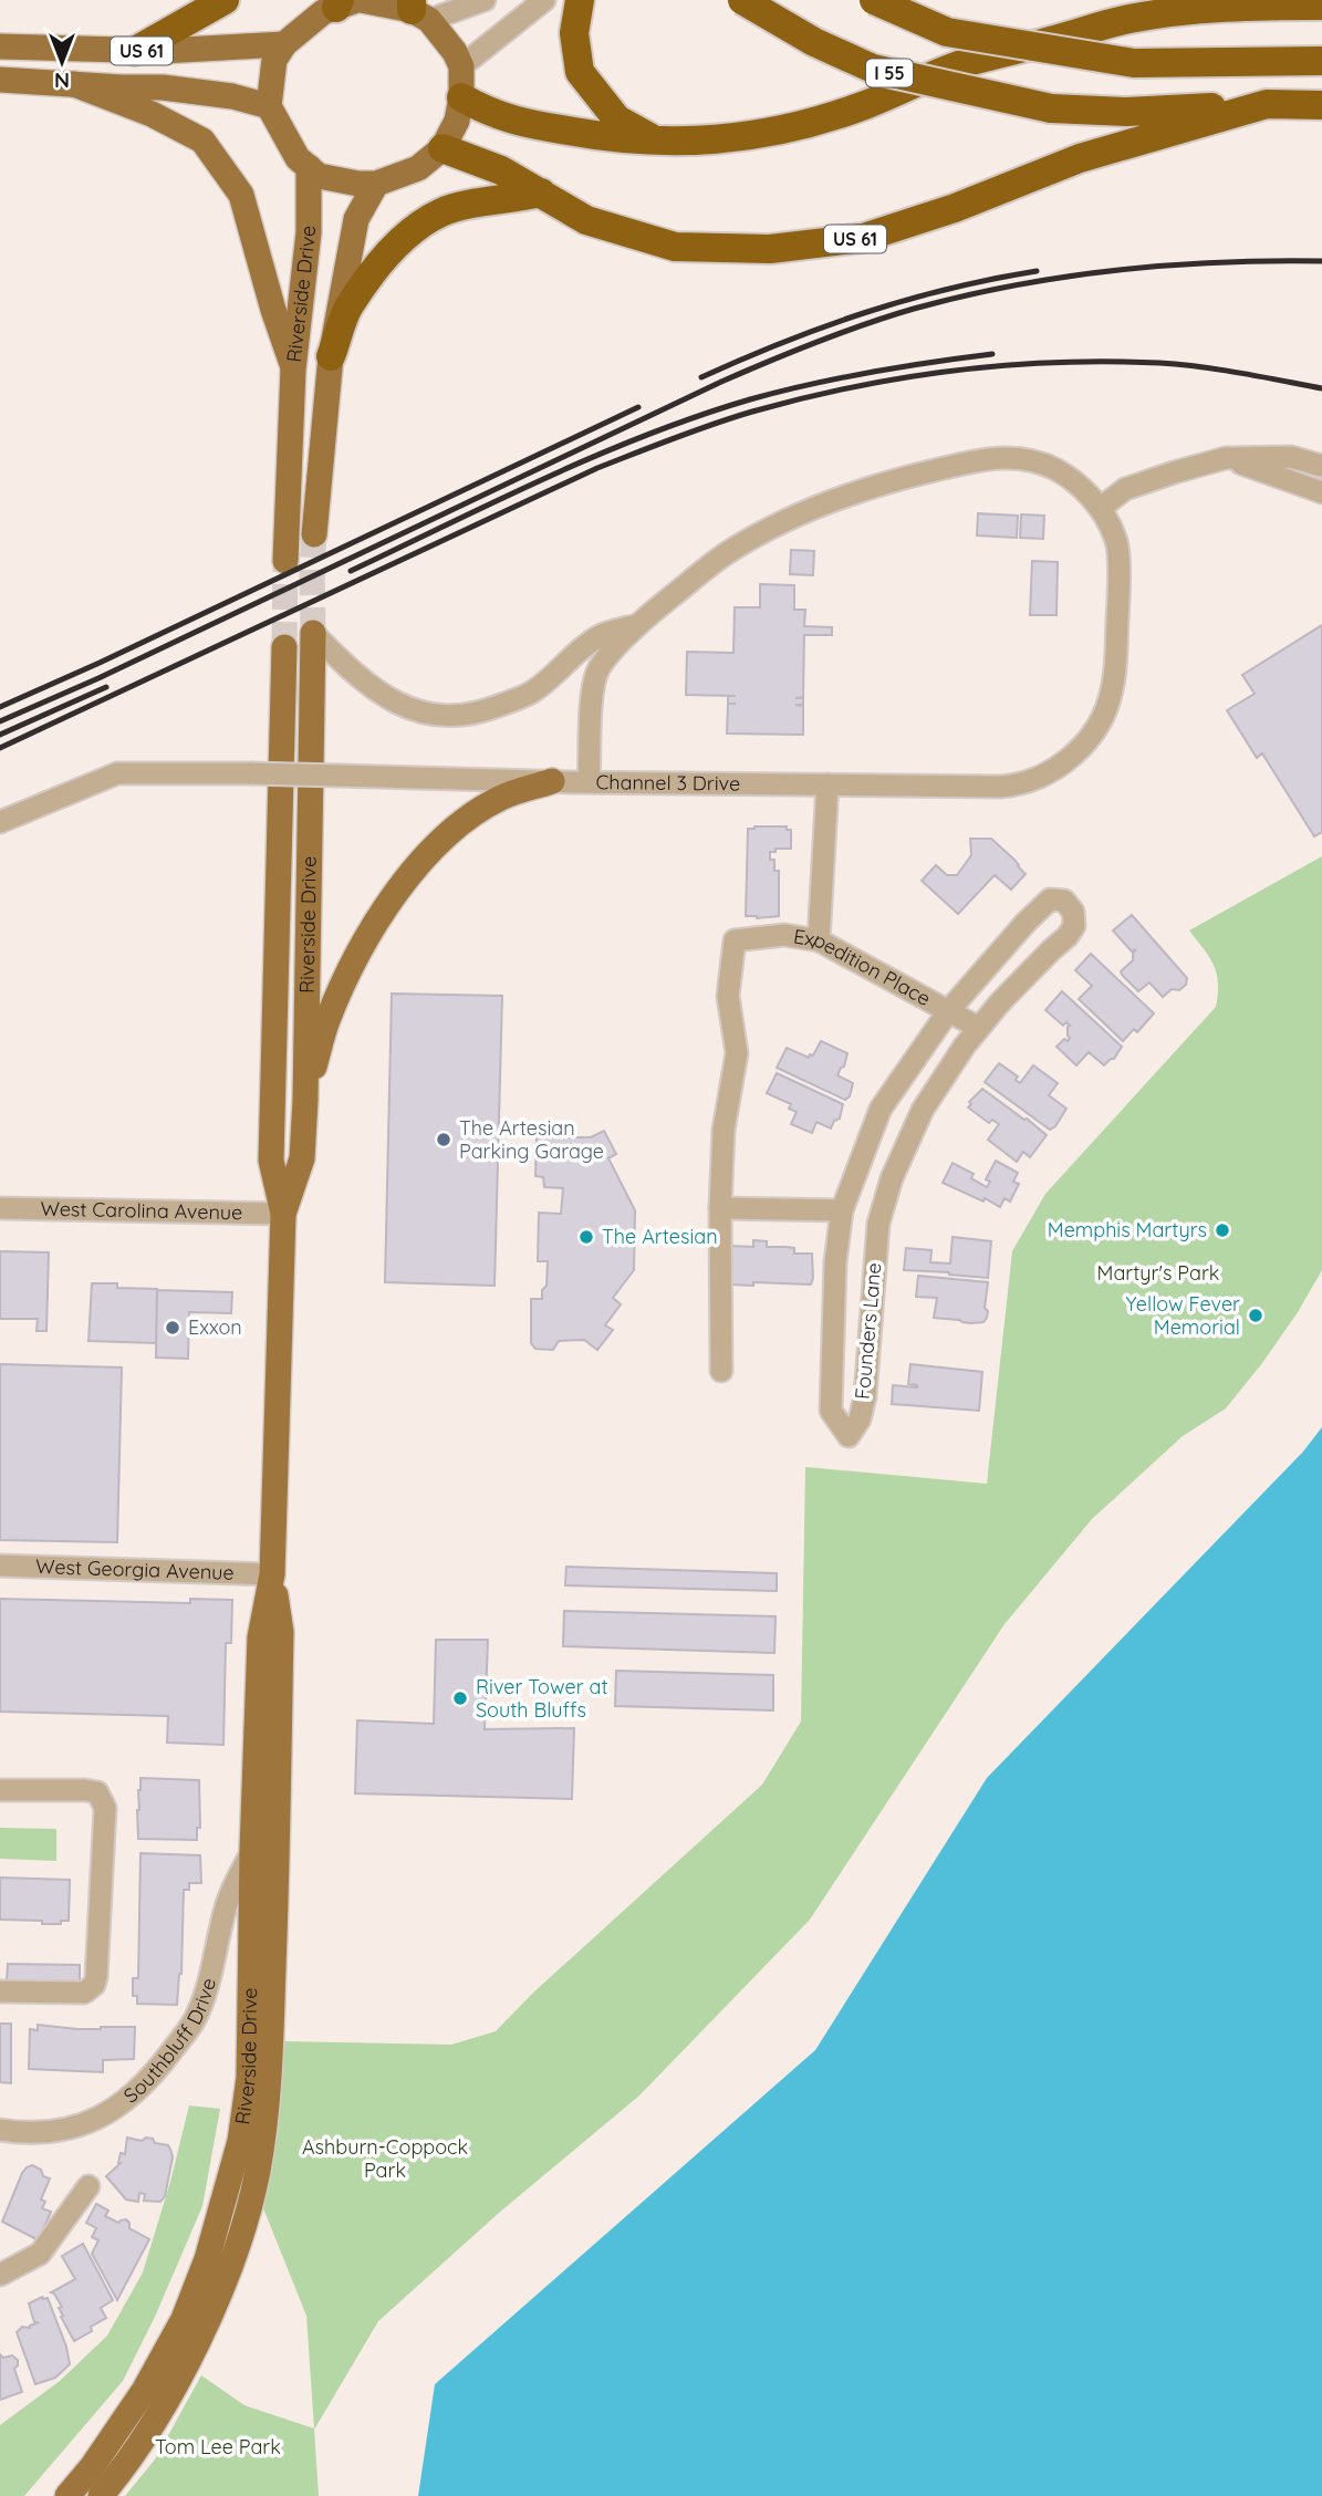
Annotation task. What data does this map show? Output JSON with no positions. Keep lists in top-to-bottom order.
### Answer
{
  "streets": {
    "highway": ["US 61", "I 55"],
    "main road": ["Riverside Drive"],
    "street": [
      "Channel 3 Drive",
      "Expedition Place",
      "West Carolina Avenue",
      "Founders Lane",
      "West Georgia Avenue",
      "Southbluff Drive"
    ]
  },
  "crossings": [
    ["US 61", "I 55"],
    ["US 61", "Riverside Drive"],
    ["Riverside Drive", "West Carolina Avenue"],
    ["Riverside Drive", "West Georgia Avenue"],
    ["Riverside Drive", "Southbluff Drive"],
    ["Expedition Place", "Founders Lane"]
  ],
  "parks": ["Martyr's Park", "Ashburn-Coppock Park", "Tom Lee Park"],
  "places": [
    "The Artesian Parking Garage",
    "Memphis Martyrs",
    "The Artesian",
    "Yellow Fever Memorial",
    "Exxon",
    "River Tower at South Bluffs"
  ],
  "north": "bottom"
}
